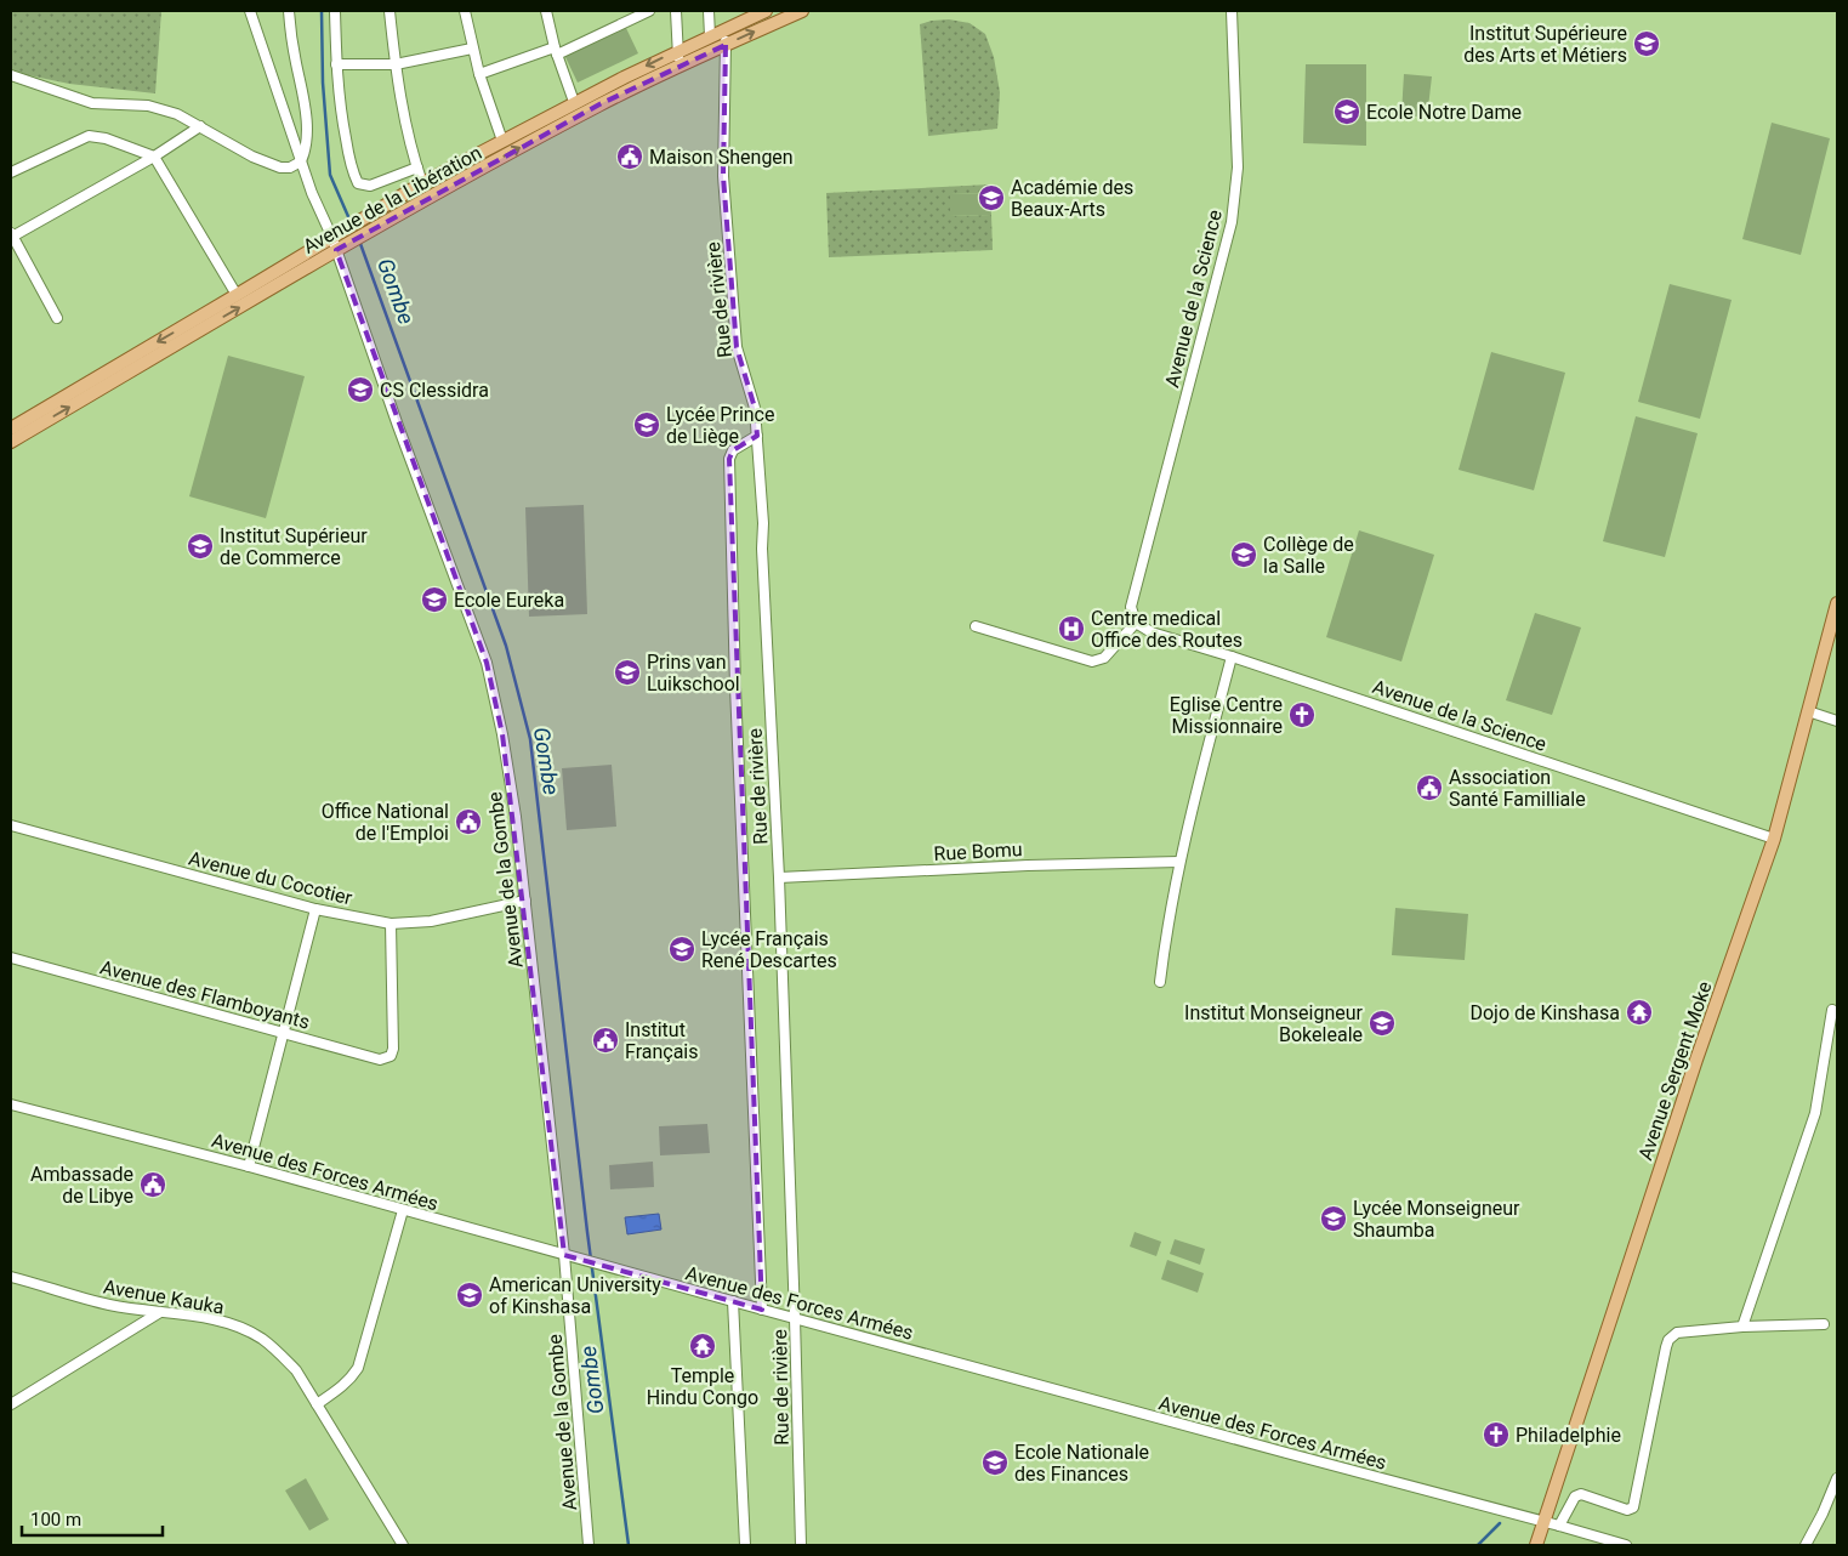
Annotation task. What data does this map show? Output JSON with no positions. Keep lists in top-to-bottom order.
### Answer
{
  "streets": {
    "main road": ["Avenue de la Libération", "Avenue Sergent Moke"],
    "street": [
      "Avenue de la Science",
      "Rue de rivière",
      "Rue Bomu",
      "Avenue du Cocotier",
      "Avenue de la Gombe",
      "Avenue des Flamboyants",
      "Avenue des Forces Armées",
      "Avenue Kauka"
    ]
  },
  "crossings": [
    ["Avenue de la Libération", "Rue de rivière"],
    ["Avenue de la Libération", "Avenue de la Gombe"],
    ["Avenue de la Science", "Avenue Sergent Moke"],
    ["Rue de rivière", "Rue Bomu"],
    ["Rue de rivière", "Avenue des Forces Armées"],
    ["Avenue du Cocotier", "Avenue de la Gombe"],
    ["Avenue du Cocotier", "Avenue des Flamboyants"],
    ["Avenue de la Gombe", "Avenue des Forces Armées"],
    ["Avenue Sergent Moke", "Avenue des Forces Armées"]
  ],
  "water": ["Gombe"],
  "places": {
    "school or university": [
      "Institut Supérieure des Arts et Métiers",
      "Ecole Notre Dame",
      "Académie des Beaux-Arts",
      "CS Clessidra",
      "Lycée Prince de Liège",
      "Institut Supérieur de Commerce",
      "Collège de la Salle",
      "Ecole Eureka",
      "Prins van Luikschool",
      "Lycée Français René Descartes",
      "Institut Monseigneur Bokeleale",
      "Lycée Monseigneur Shaumba",
      "American University of Kinshasa",
      "Ecole Nationale des Finances"
    ],
    "public building": [
      "Maison Shengen",
      "Association Santé Familliale",
      "Office National de l'Emploi",
      "Institut Français",
      "Ambassade de Libye"
    ],
    "hospital": ["Centre medical Office des Routes"],
    "church": ["Eglise Centre Missionnaire", "Philadelphie"],
    "temple": ["Dojo de Kinshasa", "Temple Hindu Congo"]
  },
  "scale_bar": "100 m"
}
